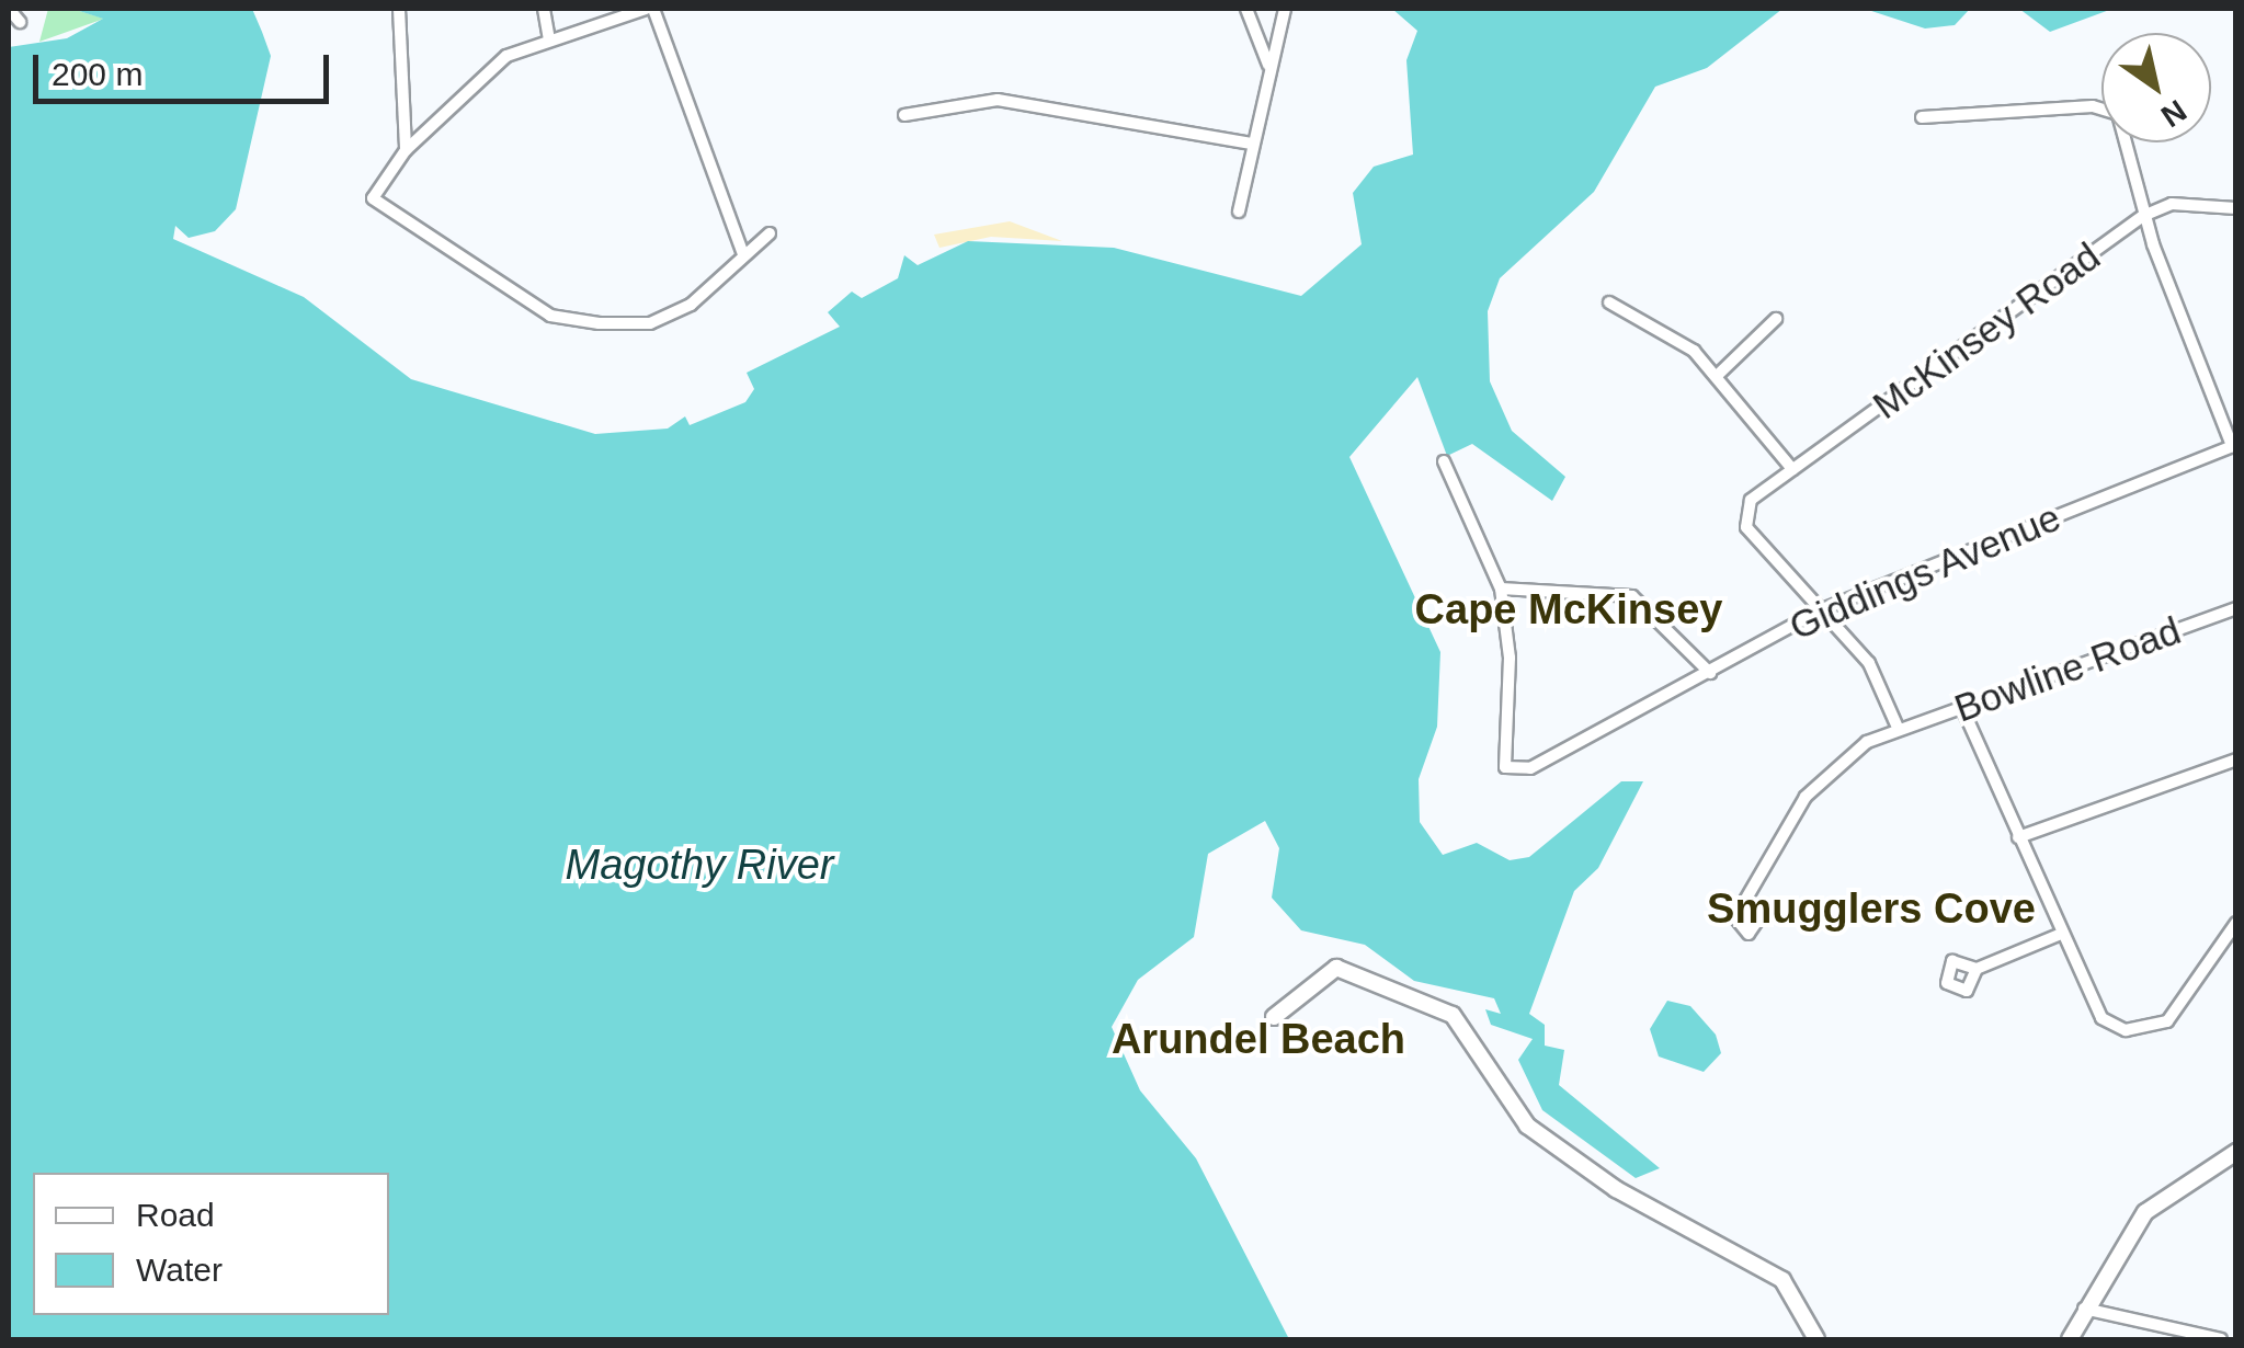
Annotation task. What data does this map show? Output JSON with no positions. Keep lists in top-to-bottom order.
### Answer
{
  "streets": {
    "street": ["McKinsey Road", "Giddings Avenue", "Bowline Road"]
  },
  "crossings": [
    ["McKinsey Road", "Giddings Avenue"]
  ],
  "districts": ["Cape McKinsey", "Smugglers Cove", "Arundel Beach"],
  "water": ["Magothy River"],
  "legend": ["Road", "Water"],
  "scale_bar": "200 m",
  "north": "bottom right"
}
